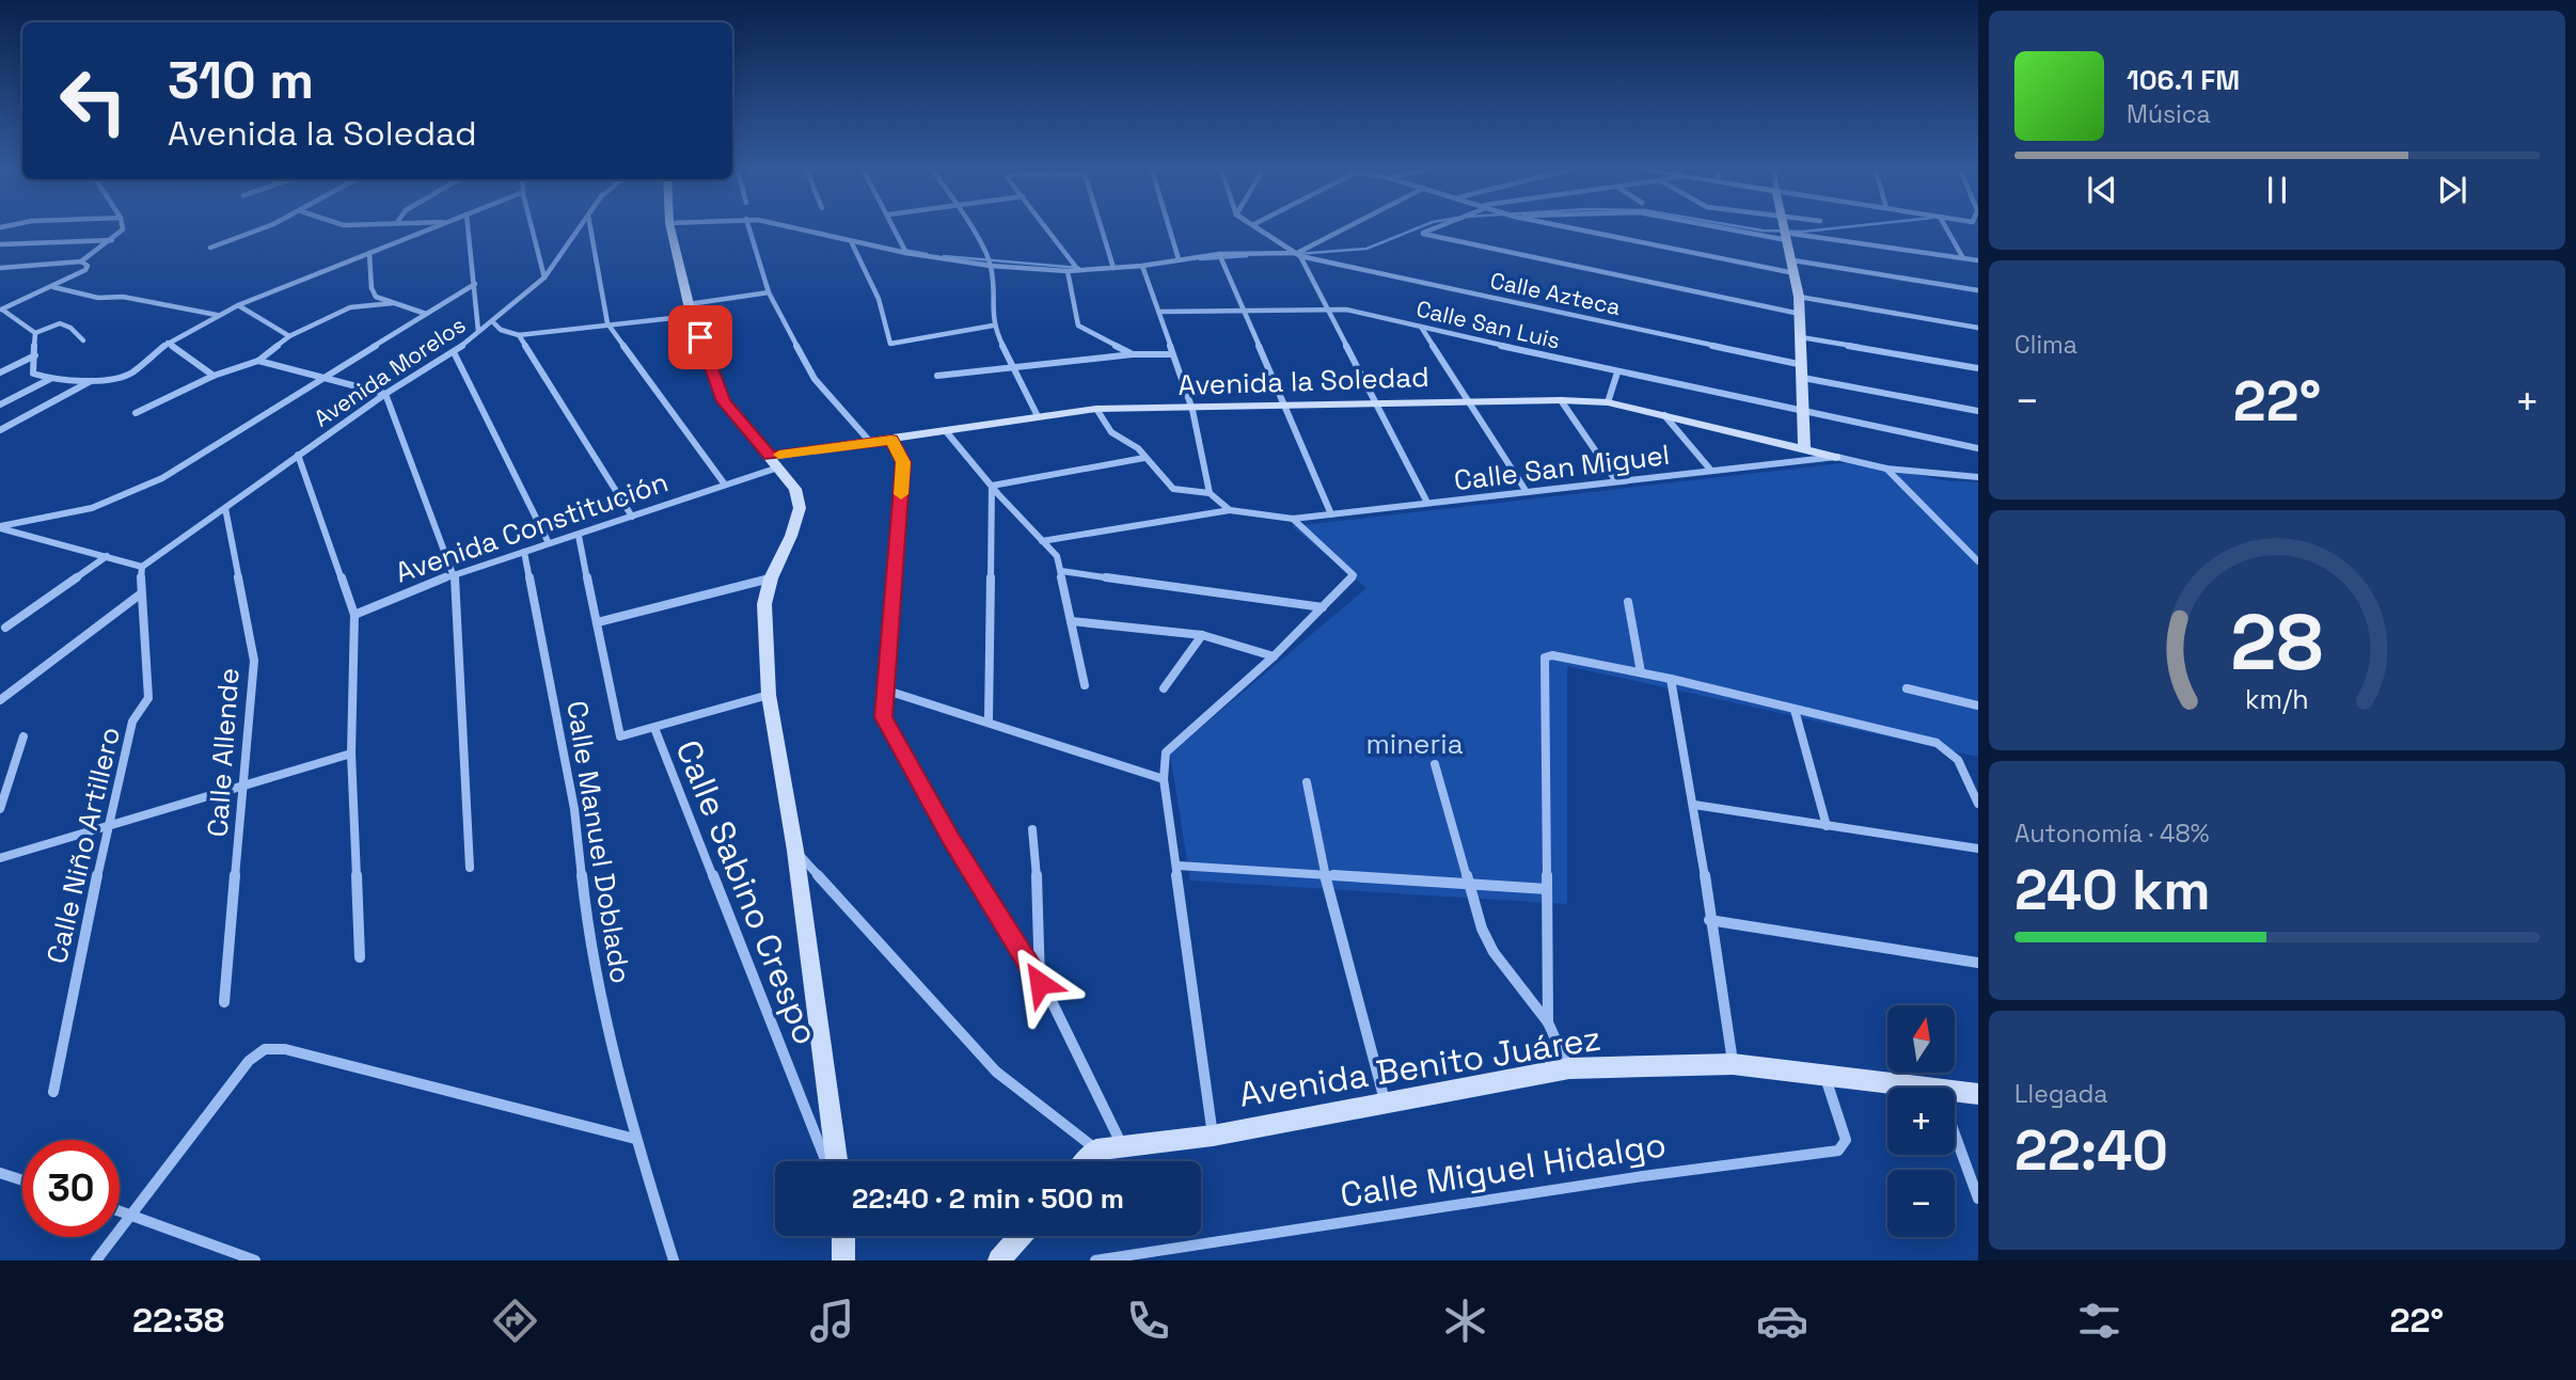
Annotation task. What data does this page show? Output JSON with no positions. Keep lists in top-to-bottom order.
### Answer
{
  "streets": {
    "street": [
      "Calle Azteca",
      "Calle San Luis",
      "Avenida Morelos",
      "Avenida la Soledad",
      "Calle San Miguel",
      "Avenida Constitución",
      "Calle Allende",
      "Calle Manuel Doblado",
      "Calle Niño Artillero",
      "Calle Sabino Crespo",
      "Avenida Benito Juárez",
      "Calle Miguel Hidalgo"
    ]
  },
  "crossings": [
    ["Avenida Morelos", "Calle Allende"],
    ["Avenida Morelos", "Calle Niño Artillero"],
    ["Avenida la Soledad", "Calle San Miguel"],
    ["Avenida la Soledad", "Avenida Constitución"],
    ["Avenida Constitución", "Calle Manuel Doblado"],
    ["Avenida Constitución", "Calle Sabino Crespo"],
    ["Avenida Benito Juárez", "Calle Miguel Hidalgo"]
  ],
  "parks": ["mineria"],
  "north": "top",
  "page": {
    "turn": ["310 m", "Avenida la Soledad"],
    "song": ["106.1 FM", "Música"],
    "tile": [
      "Clima",
      ["Autonomía · 48%", "240 km"],
      ["Llegada", "22:40"]
    ],
    "heat": ["−", "22°", "+"],
    "map_buttons": ["+", "−"],
    "limit": "30",
    "trip": "22:40 · 2 min · 500 m",
    "tabs": ["22:38", "22°"],
    "gauge": ["28", "km/h"]
  }
}
